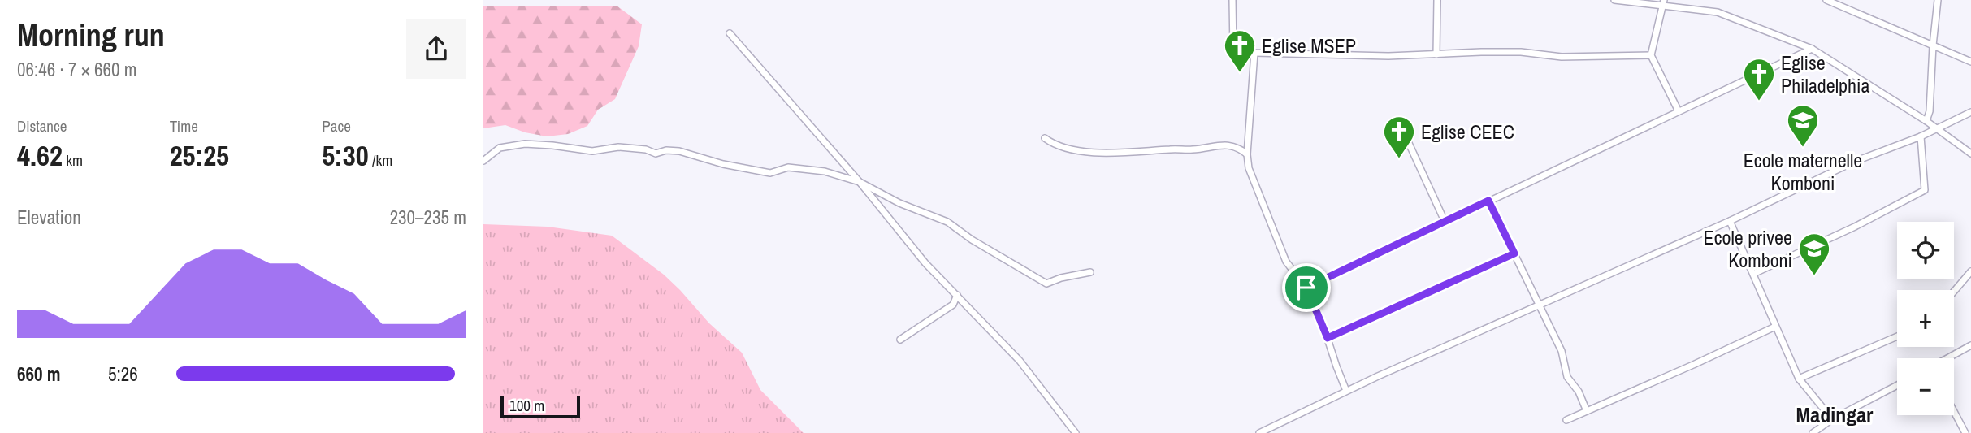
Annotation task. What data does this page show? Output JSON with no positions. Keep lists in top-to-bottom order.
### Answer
{
  "districts": ["Madingar"],
  "places": {
    "church": ["Eglise MSEP", "Eglise Philadelphia", "Eglise CEEC"],
    "school or university": ["Ecole maternelle Komboni", "Ecole privee Komboni"]
  },
  "scale_bar": "100 m",
  "page": {
    "heading": ["Morning run", "06:46 · 7 × 660 m"],
    "stats": [
      ["Distance", "4.62 km"],
      ["Time", "25:25"],
      ["Pace", "5:30 /km"]
    ],
    "chart": ["Elevation", "230–235 m"],
    "map_buttons": ["+", "−"],
    "list": [
      {
        "name": "660 m",
        "note": "5:26"
      }
    ],
    "scale": "100 m"
  }
}
